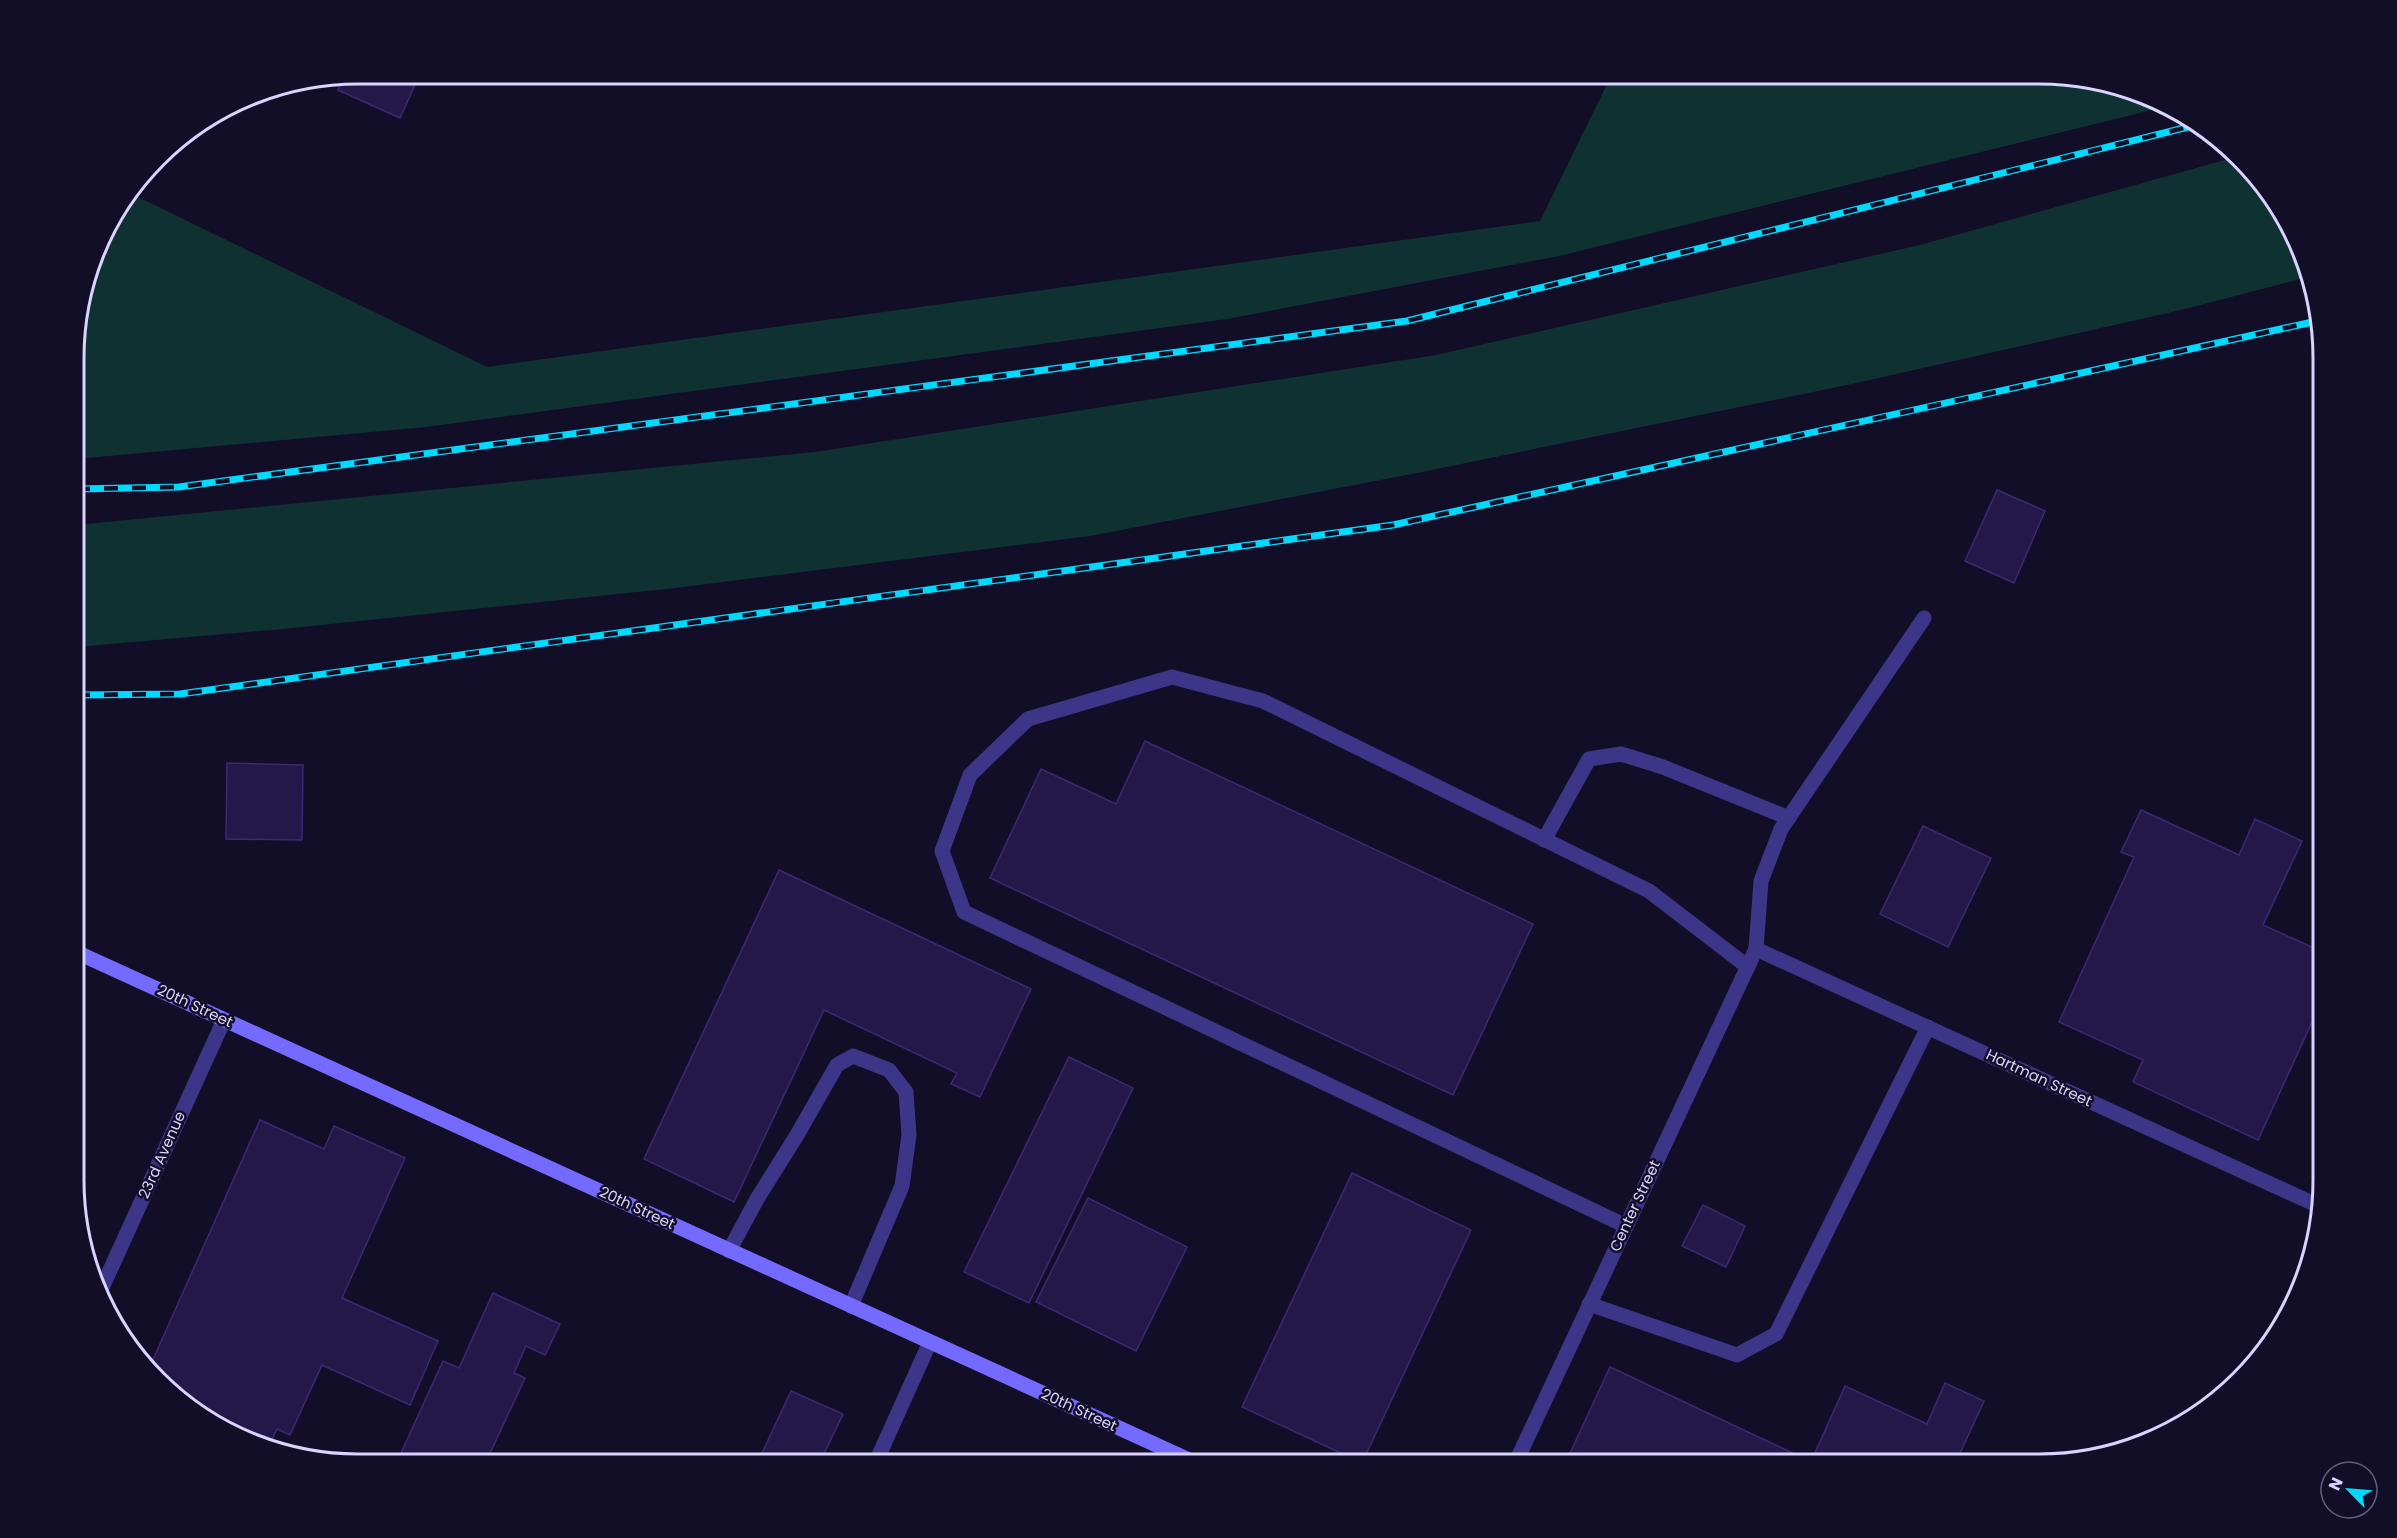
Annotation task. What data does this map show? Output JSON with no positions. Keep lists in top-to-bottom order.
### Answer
{
  "streets": {
    "street": [
      "20th Street",
      "Hartman Street",
      "23rd Avenue",
      "Center Street"
    ]
  },
  "crossings": [
    ["20th Street", "23rd Avenue"],
    ["Hartman Street", "Center Street"]
  ],
  "north": "top left"
}
